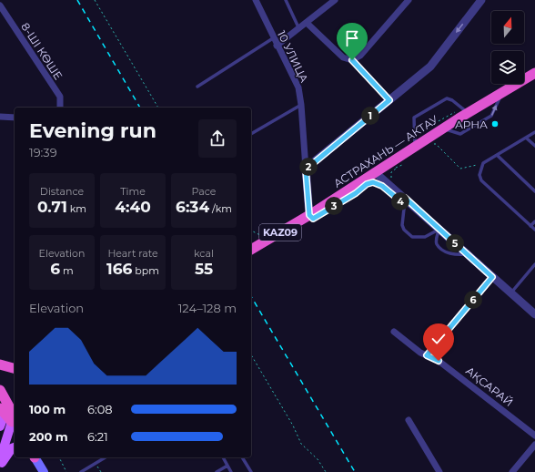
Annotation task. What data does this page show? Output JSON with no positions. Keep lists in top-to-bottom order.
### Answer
{
  "streets": {
    "highway": ["АСТРАХАНЬ — АКТАУ", "KAZ09"],
    "street": ["8-ШI КӨШЕ", "10 УЛИЦА", "АҚСАРАЙ"]
  },
  "places": ["АРНА"],
  "north": "top",
  "page": {
    "pins": [
      "1",
      "2",
      "4",
      "3",
      "5",
      "6"
    ],
    "heading": ["Evening run", "19:39"],
    "stats": [
      ["Distance", "0.71 km"],
      ["Time", "4:40"],
      ["Pace", "6:34 /km"],
      ["Elevation", "6 m"],
      ["Heart rate", "166 bpm"],
      ["kcal", "55"]
    ],
    "chart": ["Elevation", "124–128 m"],
    "list": [
      {
        "name": "100 m",
        "note": "6:08"
      },
      {
        "name": "200 m",
        "note": "6:21"
      }
    ]
  }
}
